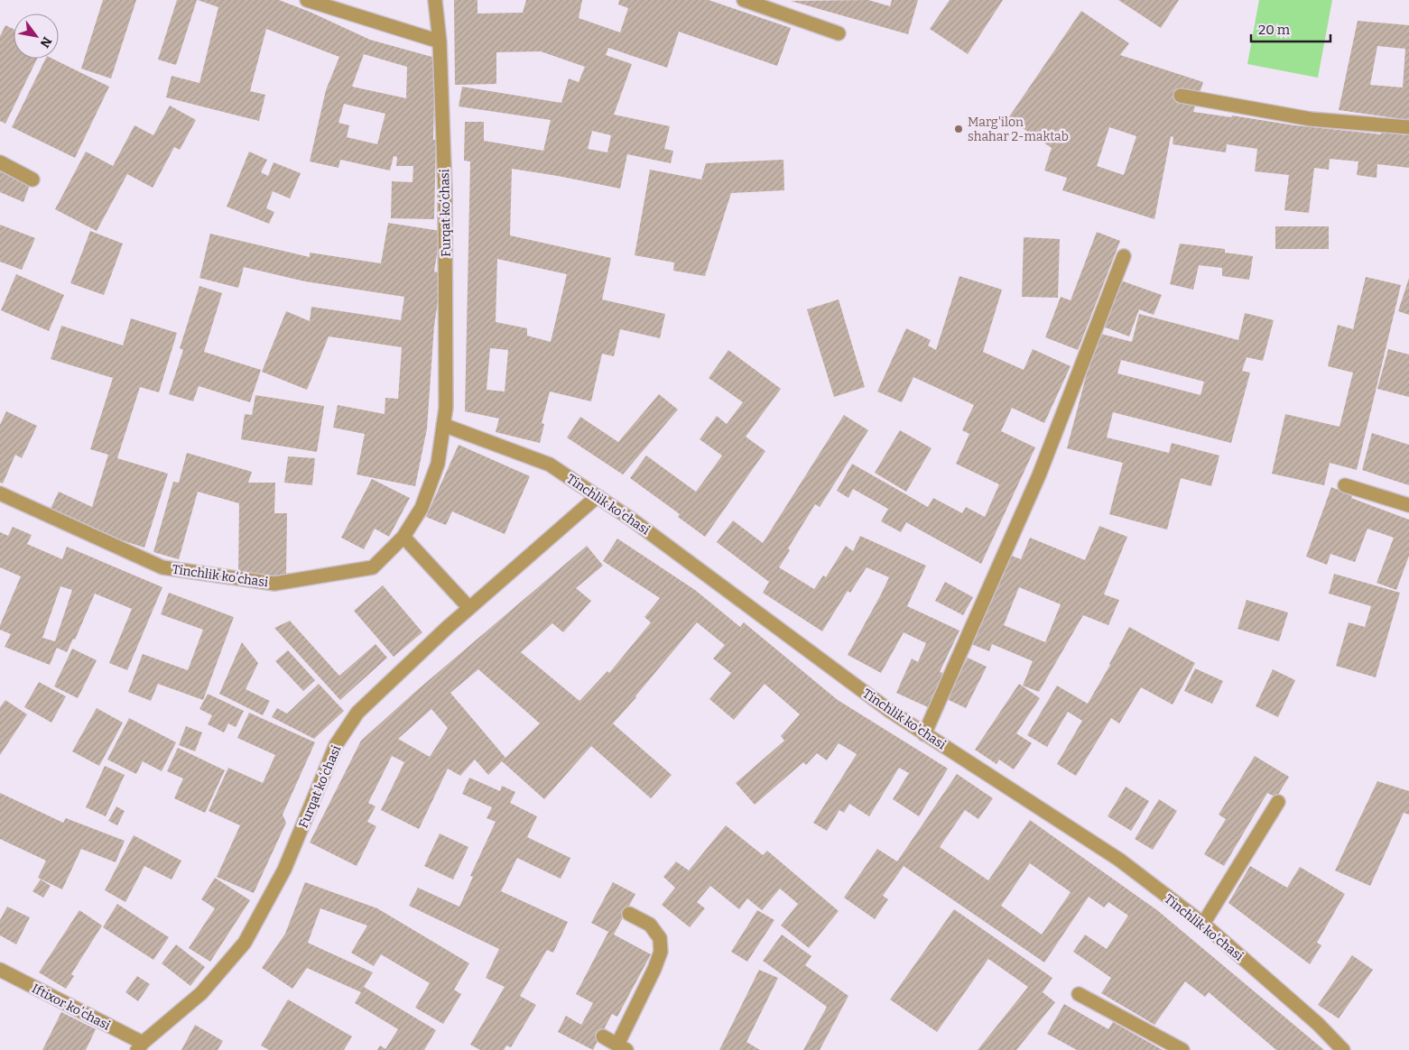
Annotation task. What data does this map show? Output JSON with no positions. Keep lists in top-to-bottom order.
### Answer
{
  "streets": {
    "street": [
      "Furqat koʻchasi",
      "Tinchlik ko'chasi",
      "Tinchlik koʻchasi",
      "Iftixor koʻchasi"
    ]
  },
  "crossings": [
    ["Furqat koʻchasi", "Tinchlik ko'chasi"],
    ["Furqat koʻchasi", "Tinchlik koʻchasi"],
    ["Furqat koʻchasi", "Iftixor koʻchasi"],
    ["Tinchlik ko'chasi", "Tinchlik koʻchasi"]
  ],
  "places": ["Marg'ilon shahar 2-maktab"],
  "scale_bar": "20 m",
  "north": "bottom right"
}
